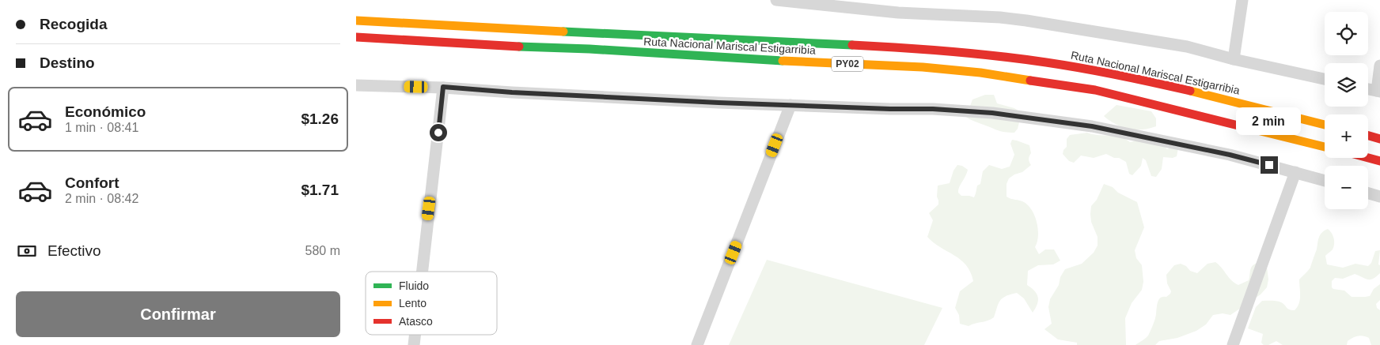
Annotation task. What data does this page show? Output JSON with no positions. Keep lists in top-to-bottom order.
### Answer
{
  "streets": {
    "highway": ["Ruta Nacional Mariscal Estigarribia", "PY02"]
  },
  "legend": ["Fluido", "Lento", "Atasco"],
  "page": {
    "banner": ["Recogida", "Destino"],
    "map_buttons": ["+", "−"],
    "list": [
      {
        "name": "Económico",
        "note": "1 min · 08:41",
        "value": "$1.26"
      },
      {
        "name": "Confort",
        "note": "2 min · 08:42",
        "value": "$1.71"
      }
    ],
    "bubble": "2 min",
    "pay": ["Efectivo", "580 m"],
    "buttons": "Confirmar"
  }
}
